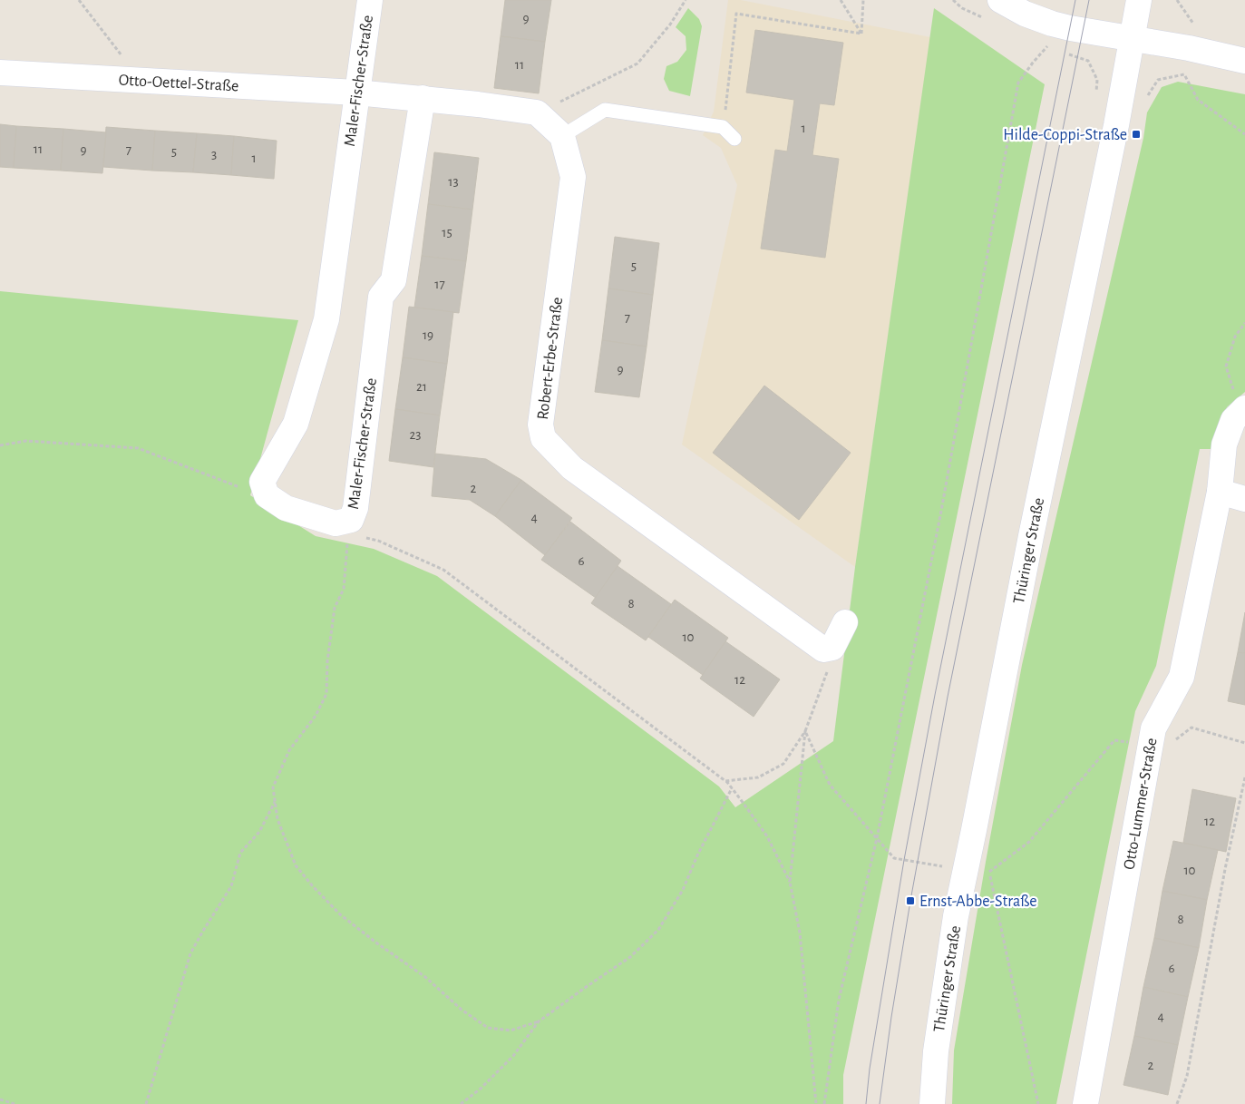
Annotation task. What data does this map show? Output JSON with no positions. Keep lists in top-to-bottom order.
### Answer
{
  "streets": {
    "street": [
      "Maler-Fischer-Straße",
      "Otto-Oettel-Straße",
      "Robert-Erbe-Straße",
      "Thüringer Straße",
      "Otto-Lummer-Straße"
    ]
  },
  "crossings": [
    ["Maler-Fischer-Straße", "Otto-Oettel-Straße"]
  ],
  "places": {
    "transit": ["Hilde-Coppi-Straße", "Ernst-Abbe-Straße"]
  },
  "house_numbers": [
    "9",
    "11",
    "1",
    "11",
    "9",
    "7",
    "5",
    "3",
    "1",
    "13",
    "15",
    "5",
    "17",
    "7",
    "19",
    "9",
    "21",
    "23",
    "2",
    "4",
    "6",
    "8",
    "10",
    "12",
    "12",
    "10",
    "8",
    "6",
    "4",
    "2"
  ]
}
